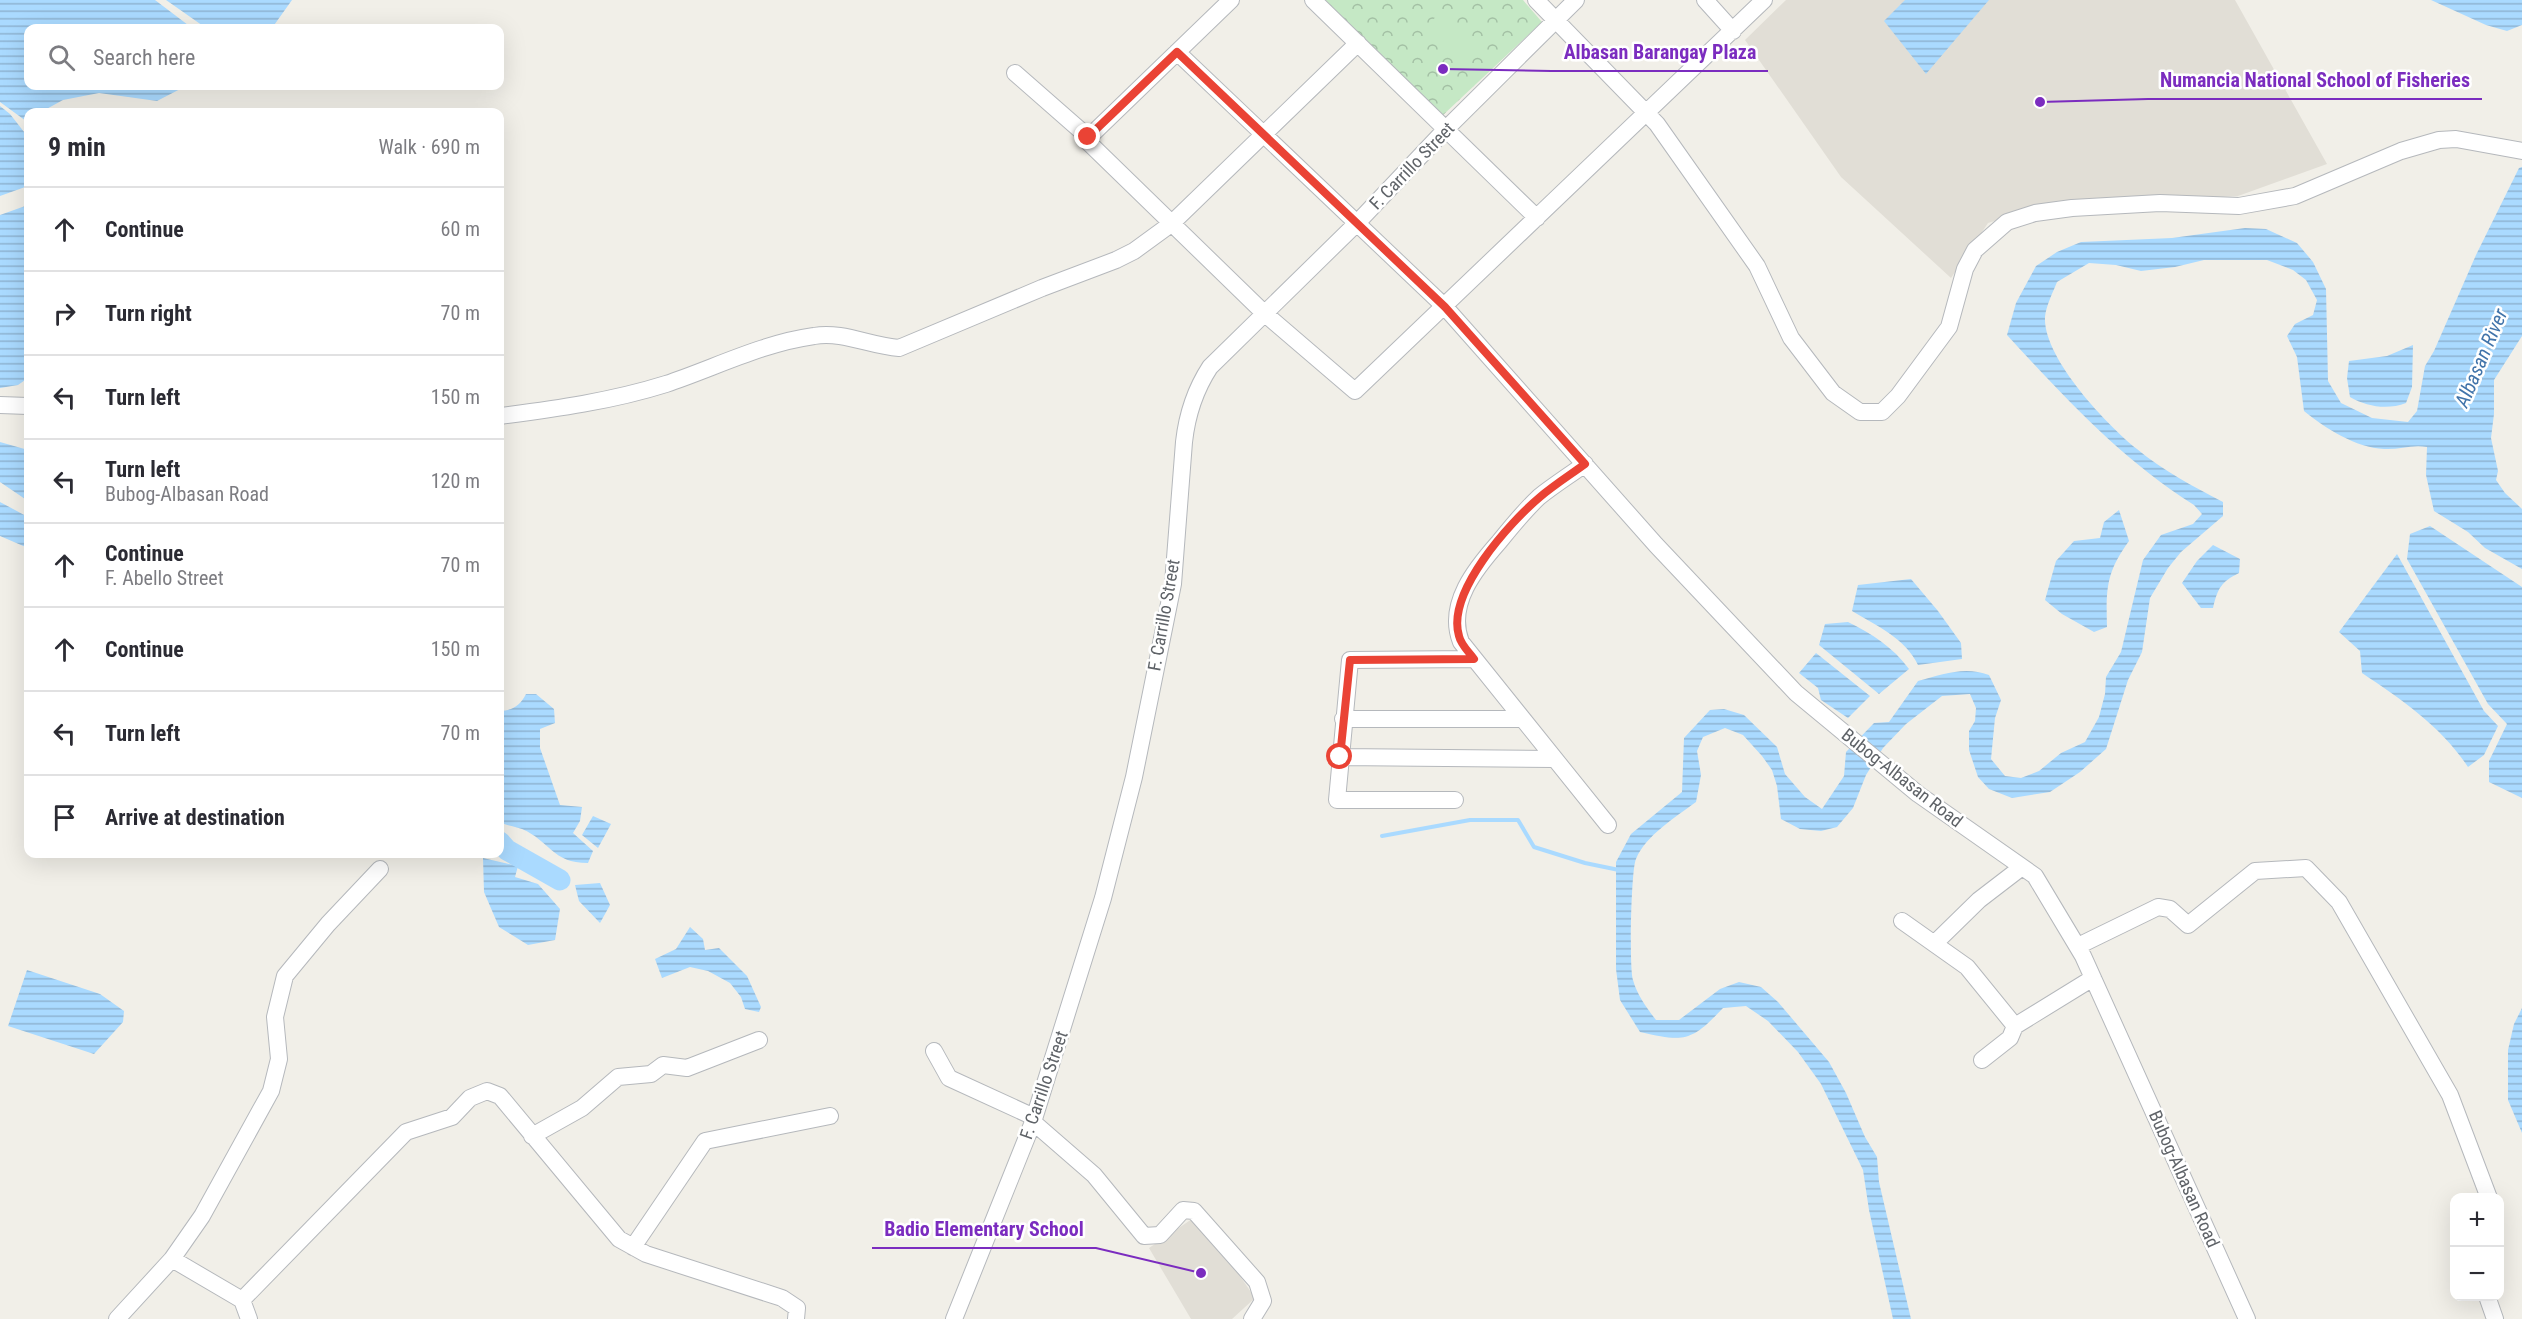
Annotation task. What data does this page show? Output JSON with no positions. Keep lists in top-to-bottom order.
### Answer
{
  "streets": {
    "street": ["F. Carrillo Street", "Bubog-Albasan Road"]
  },
  "crossings": [
    ["F. Carrillo Street", "Bubog-Albasan Road"]
  ],
  "water": ["Albasan River"],
  "places": ["Albasan Barangay Plaza", "Numancia National School of Fisheries", "Badio Elementary School"],
  "page": {
    "search": "Search here",
    "heading": ["9 min", "Walk · 690 m"],
    "list": [
      ["Continue", "60 m"],
      ["Turn right", "70 m"],
      ["Turn left", "150 m"],
      ["Turn left", "Bubog-Albasan Road", "120 m"],
      ["Continue", "F. Abello Street", "70 m"],
      ["Continue", "150 m"],
      ["Turn left", "70 m"],
      "Arrive at destination"
    ],
    "map_buttons": ["+", "−"]
  }
}
